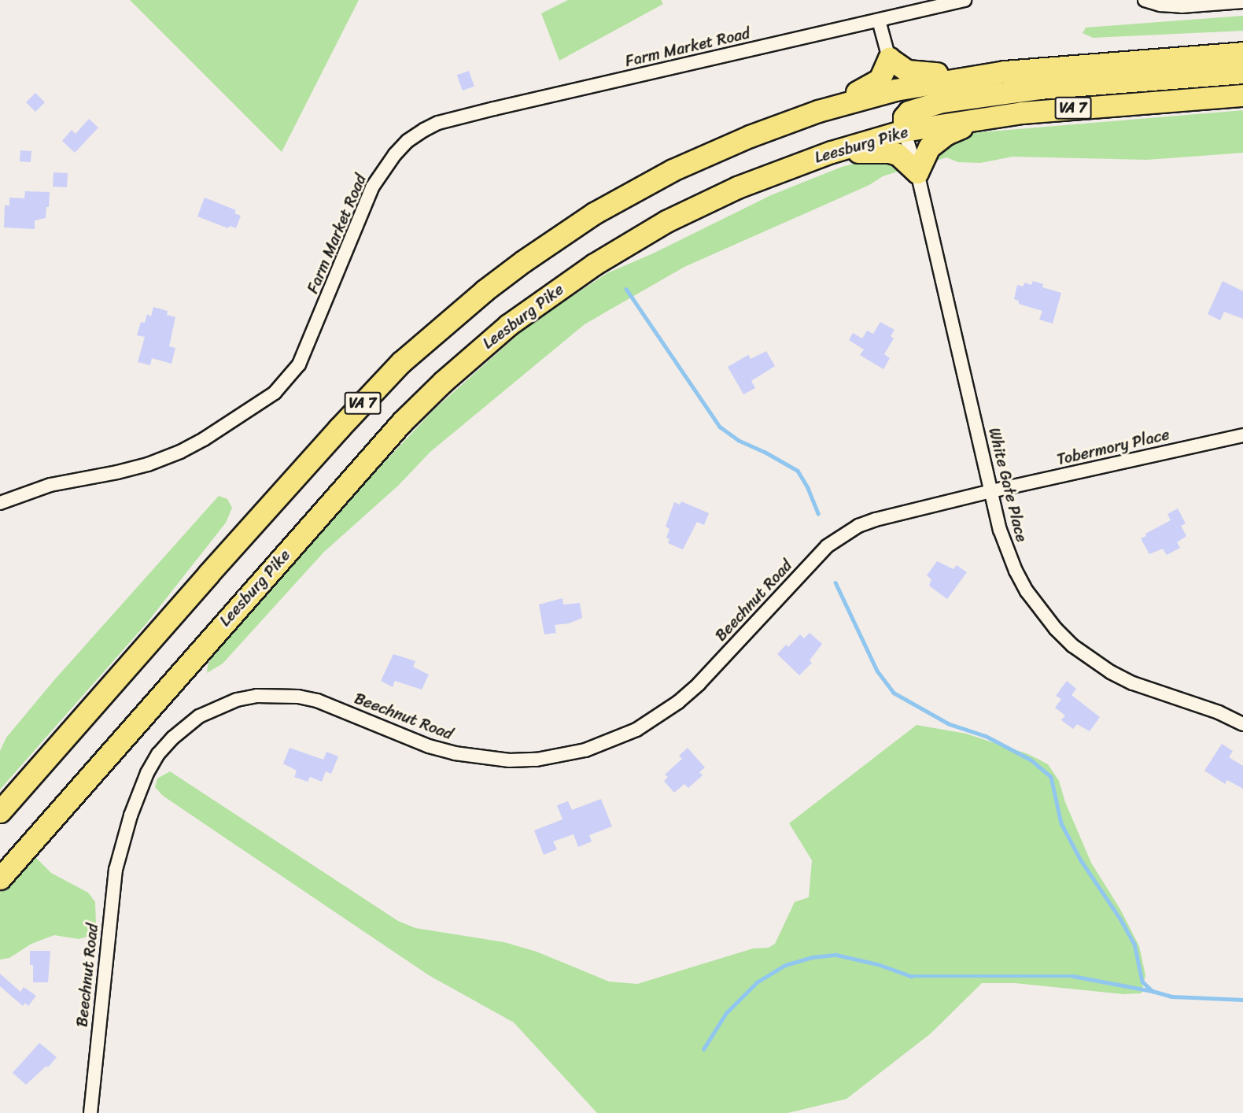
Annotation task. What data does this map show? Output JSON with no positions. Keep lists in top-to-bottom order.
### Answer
{
  "streets": {
    "highway": ["VA 7", "Leesburg Pike"],
    "street": [
      "Farm Market Road",
      "Tobermory Place",
      "White Gate Place",
      "Beechnut Road"
    ]
  },
  "crossings": [
    ["Leesburg Pike", "White Gate Place"],
    ["Tobermory Place", "White Gate Place"],
    ["Tobermory Place", "Beechnut Road"],
    ["White Gate Place", "Beechnut Road"]
  ]
}
